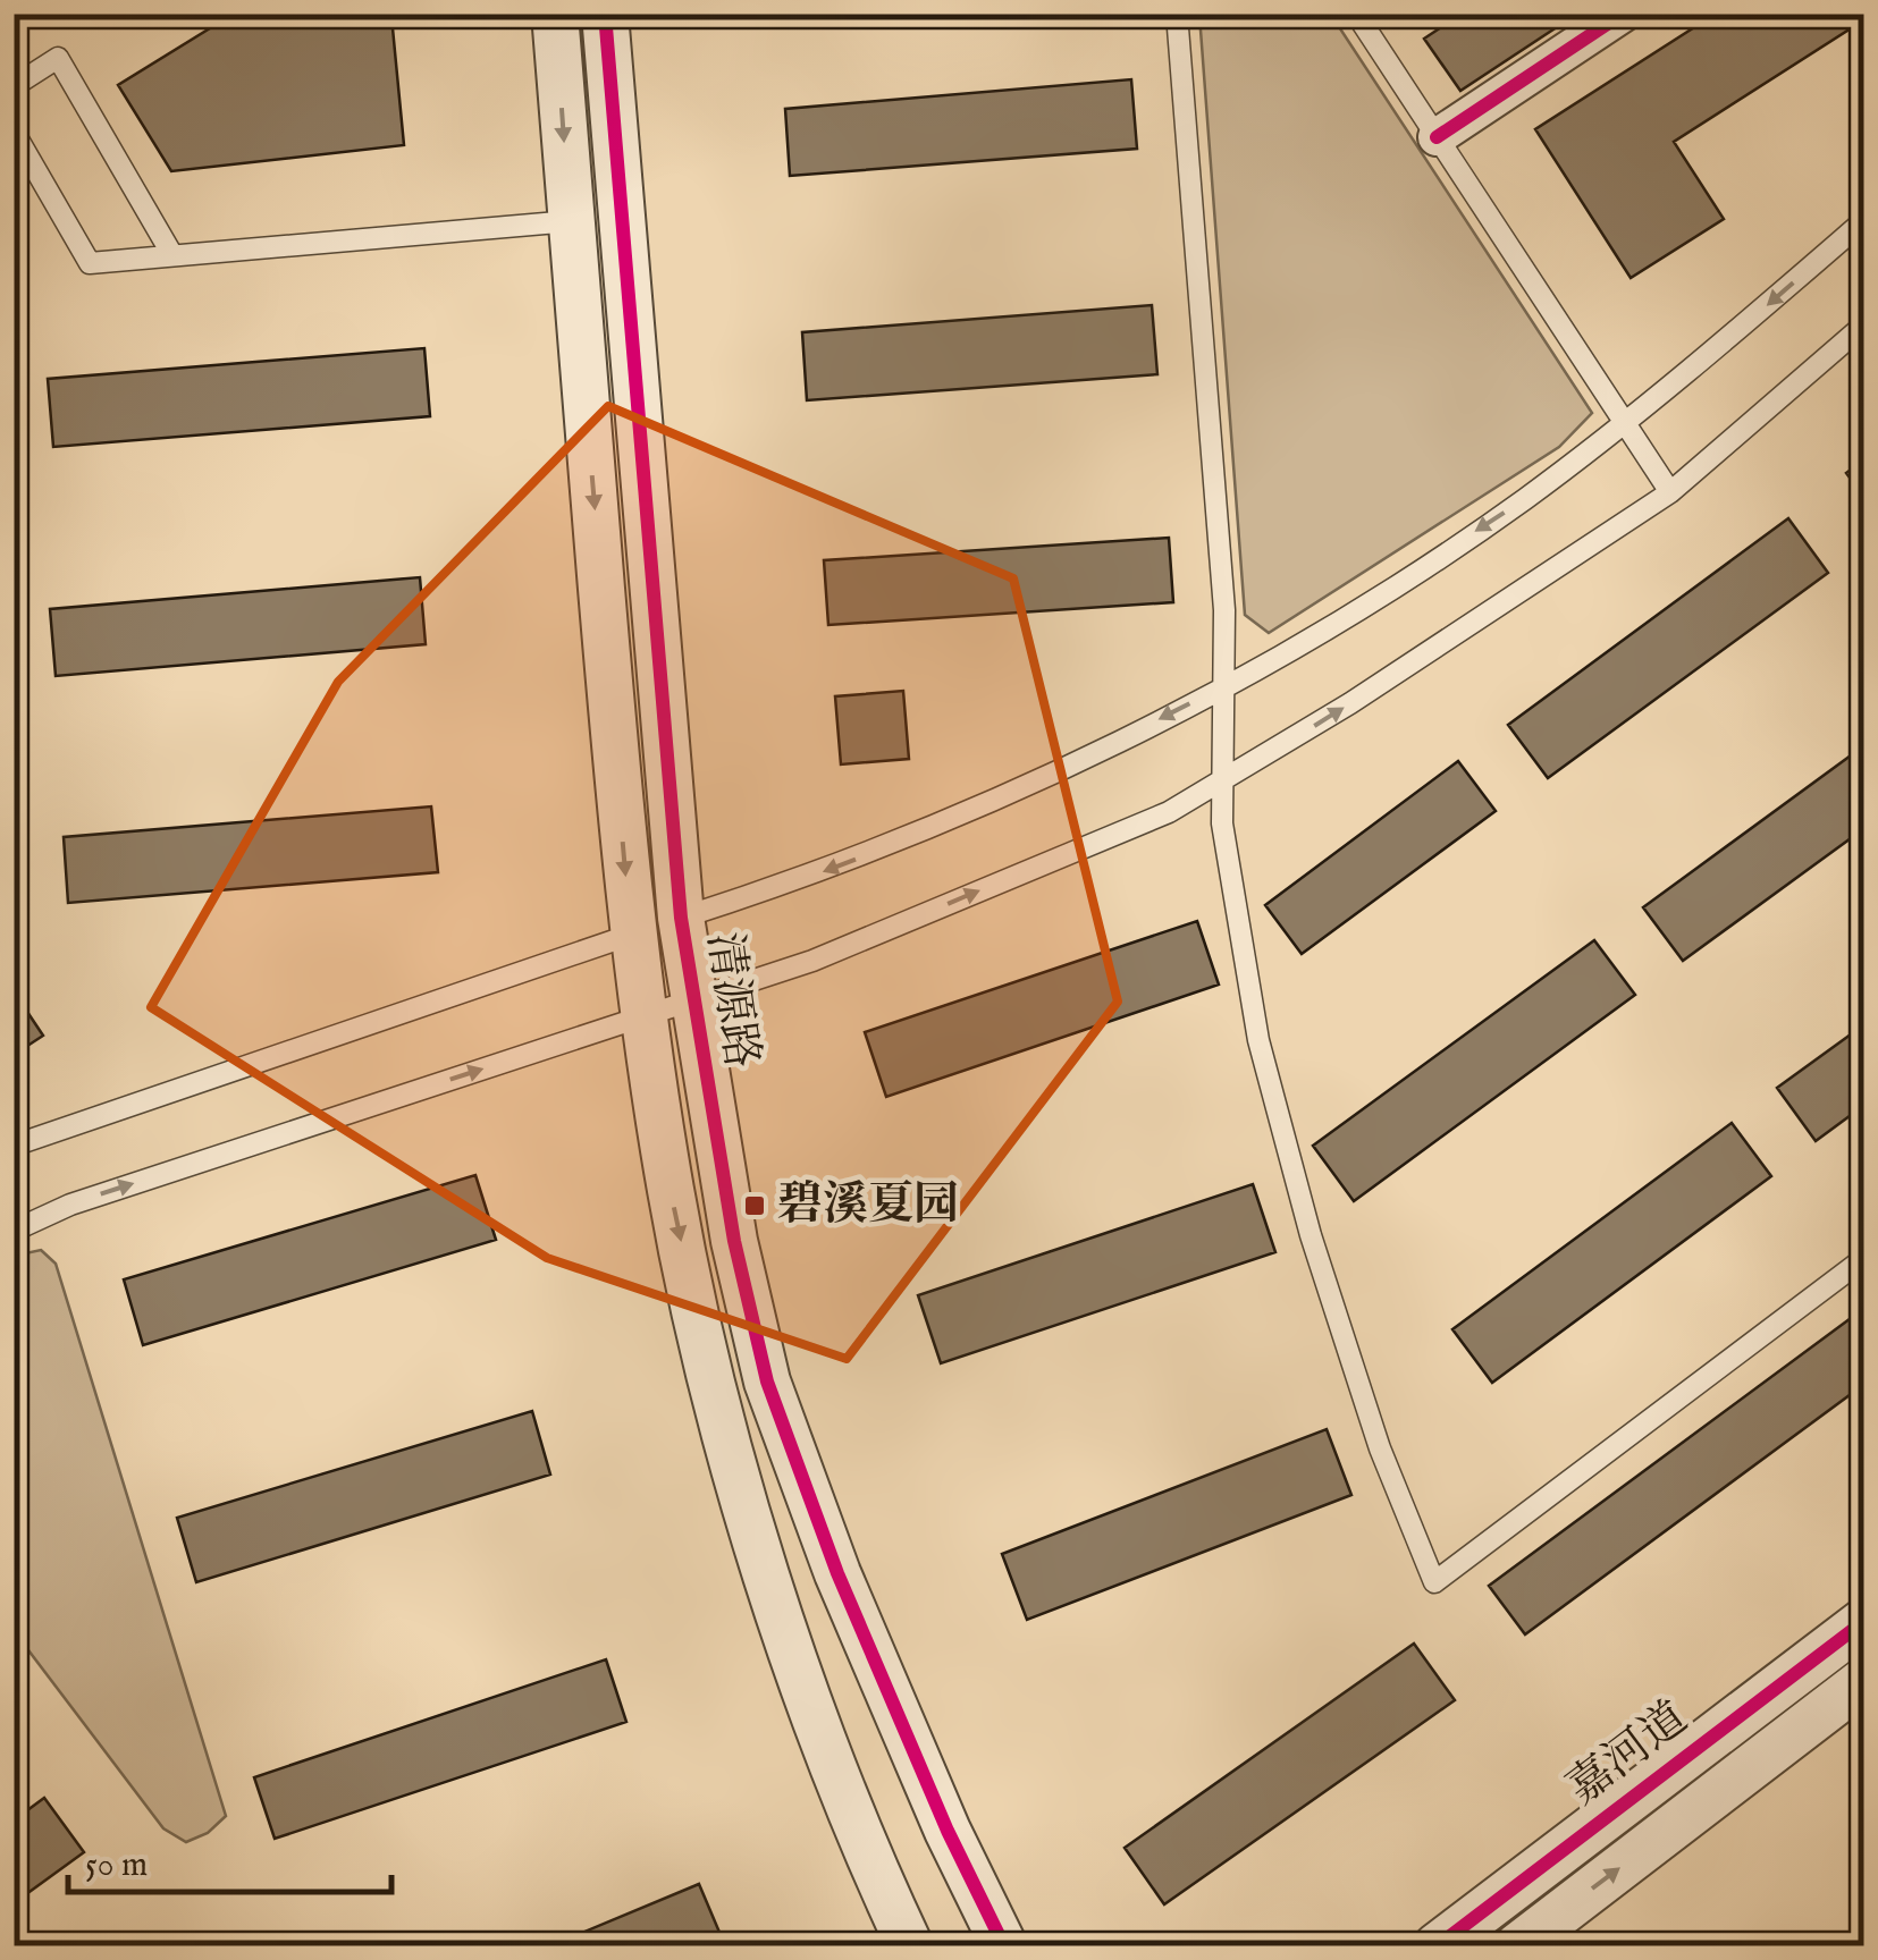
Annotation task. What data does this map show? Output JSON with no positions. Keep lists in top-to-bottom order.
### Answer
{
  "streets": {
    "street": ["清源路", "嘉河道"]
  },
  "places": {
    "transit": ["碧溪夏园"]
  },
  "scale_bar": "50 m"
}
